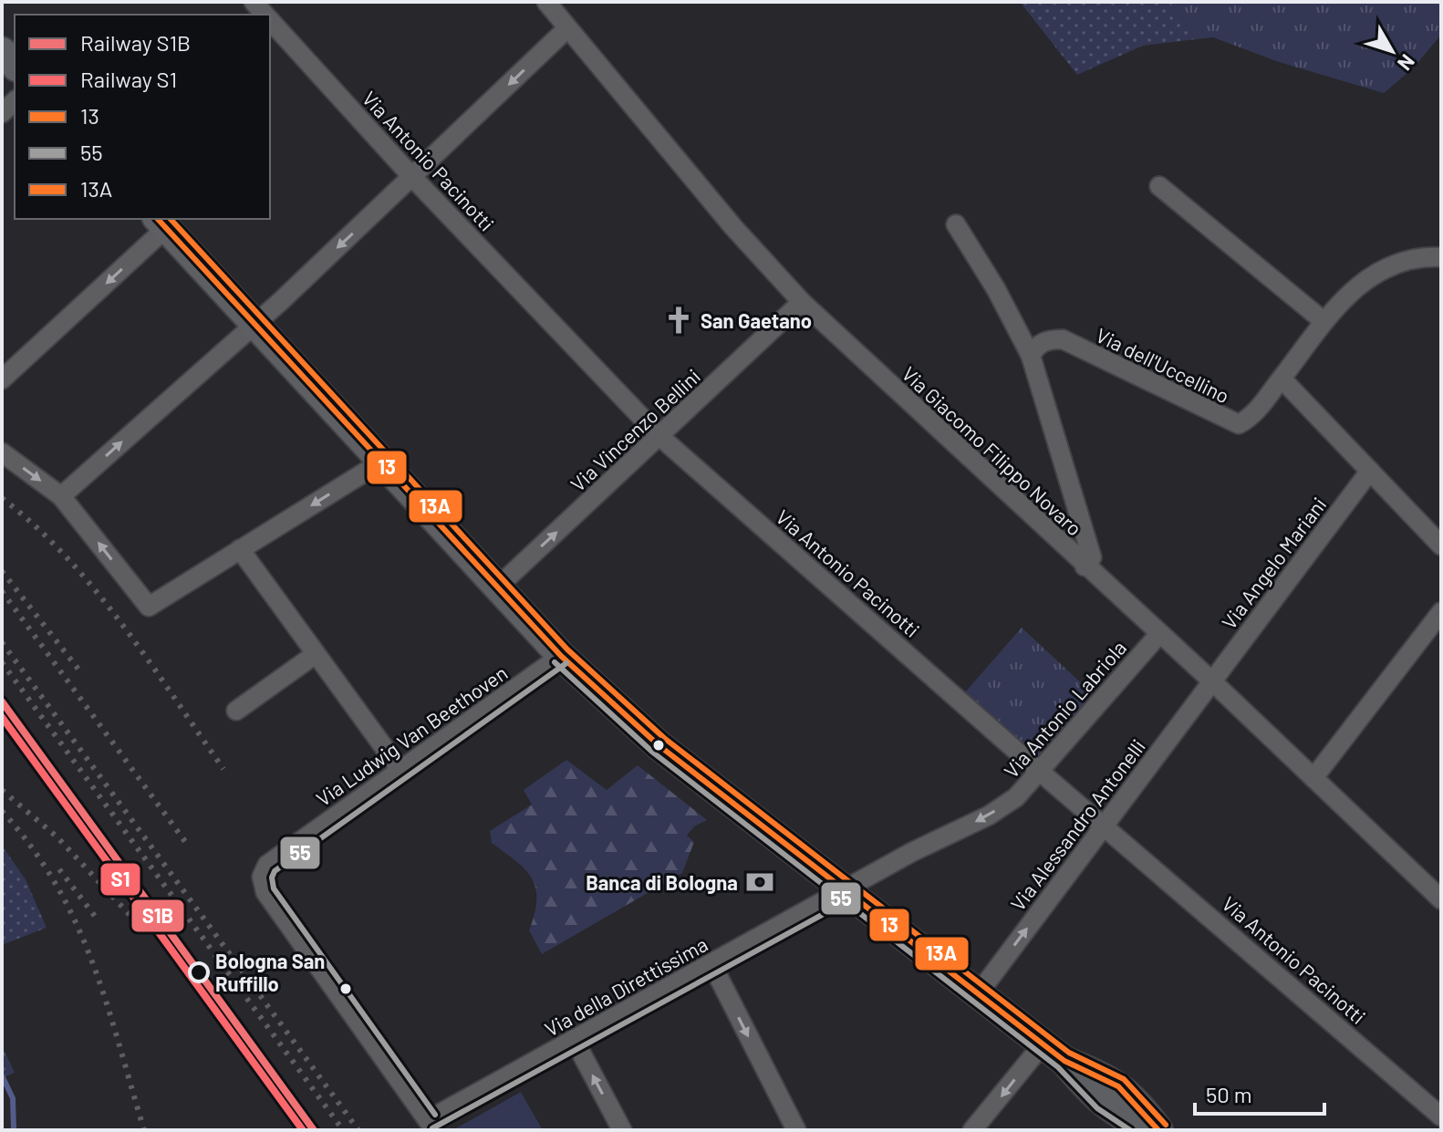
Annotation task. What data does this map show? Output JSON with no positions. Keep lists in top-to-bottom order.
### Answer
{
  "streets": {
    "street": [
      "Via Antonio Pacinotti",
      "Via dell'Uccellino",
      "Via Vincenzo Bellini",
      "Via Giacomo Filippo Novaro",
      "Via Angelo Mariani",
      "Via Antonio Labriola",
      "Via Ludwig Van Beethoven",
      "Via Alessandro Antonelli",
      "Via della Direttissima"
    ]
  },
  "crossings": [
    ["Via Antonio Pacinotti", "Via Vincenzo Bellini"],
    ["Via Antonio Pacinotti", "Via Antonio Labriola"],
    ["Via Antonio Pacinotti", "Via Alessandro Antonelli"],
    ["Via Vincenzo Bellini", "Via Giacomo Filippo Novaro"],
    ["Via Giacomo Filippo Novaro", "Via Angelo Mariani"],
    ["Via Giacomo Filippo Novaro", "Via Antonio Labriola"],
    ["Via Giacomo Filippo Novaro", "Via Alessandro Antonelli"],
    ["Via Angelo Mariani", "Via Alessandro Antonelli"],
    ["Via Antonio Labriola", "Via della Direttissima"],
    ["Via Ludwig Van Beethoven", "Via della Direttissima"]
  ],
  "one_way": ["Via Vincenzo Bellini", "Via Antonio Labriola", "Via Alessandro Antonelli"],
  "places": {
    "church": ["San Gaetano"],
    "bank": ["Banca di Bologna"],
    "other": ["Bologna San Ruffillo"]
  },
  "lines": [
    "transit line 13",
    "transit line 13A",
    "transit line 55",
    "rail line S1B",
    "rail line S1"
  ],
  "legend": [
    "Railway S1B",
    "Railway S1",
    "13",
    "55",
    "13A"
  ],
  "scale_bar": "50 m",
  "north": "bottom right"
}
